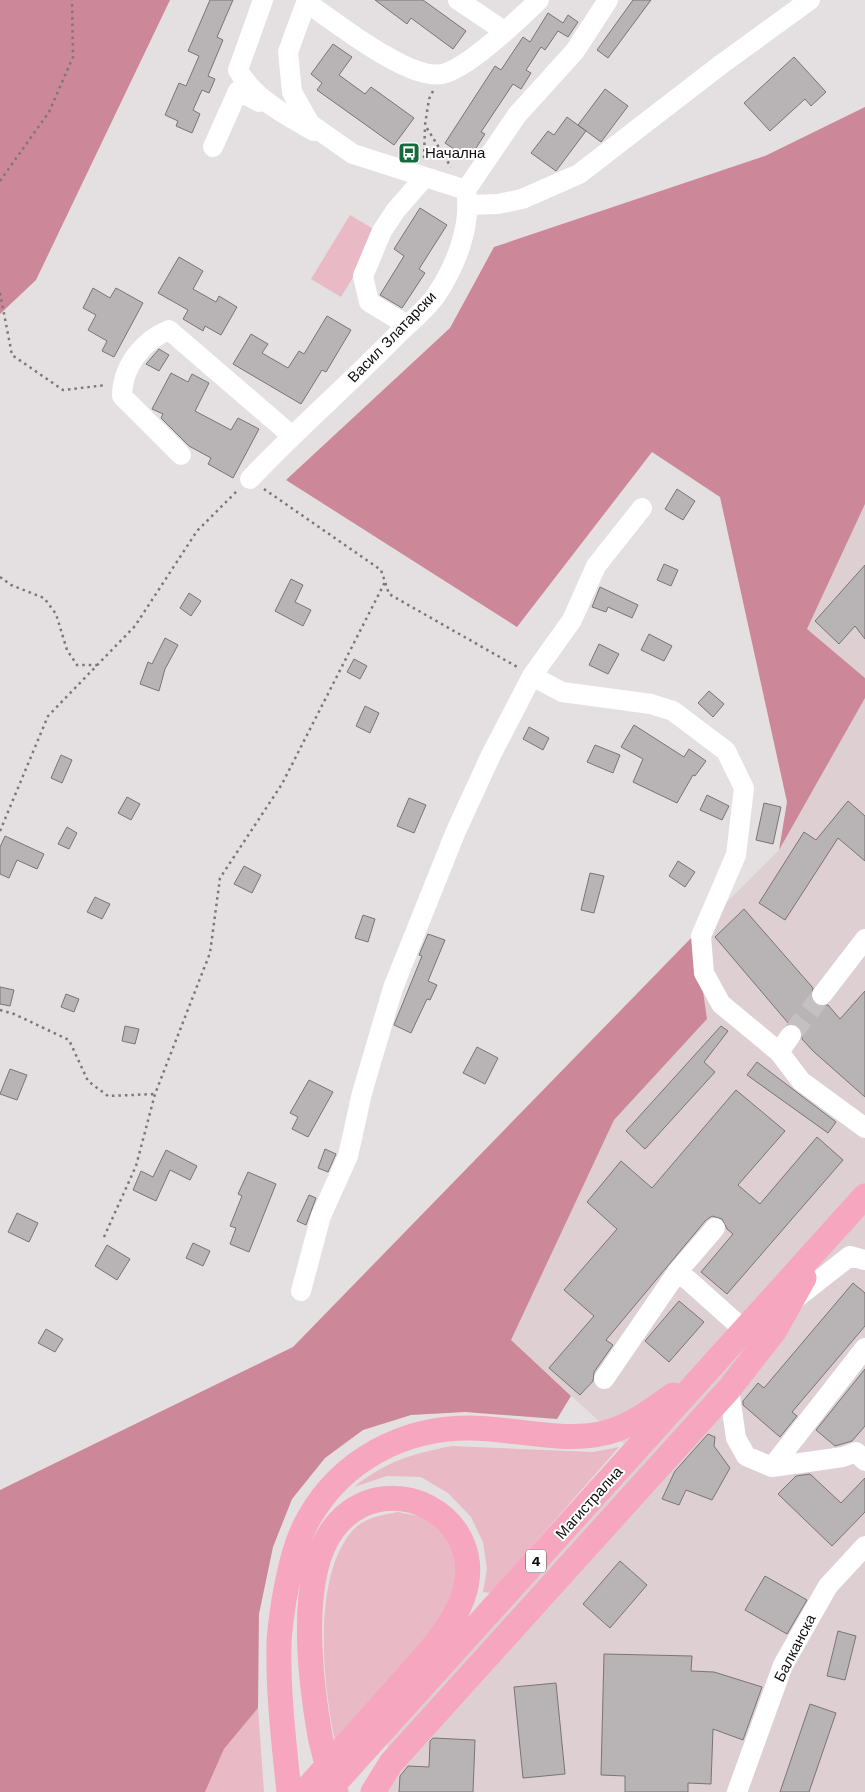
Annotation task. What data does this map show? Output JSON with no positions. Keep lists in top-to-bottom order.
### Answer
{
  "streets": {
    "main road": ["Магистрална", "4"],
    "street": ["Васил Златарски", "Балканска"]
  },
  "places": {
    "bus stop": ["Начална"]
  }
}
